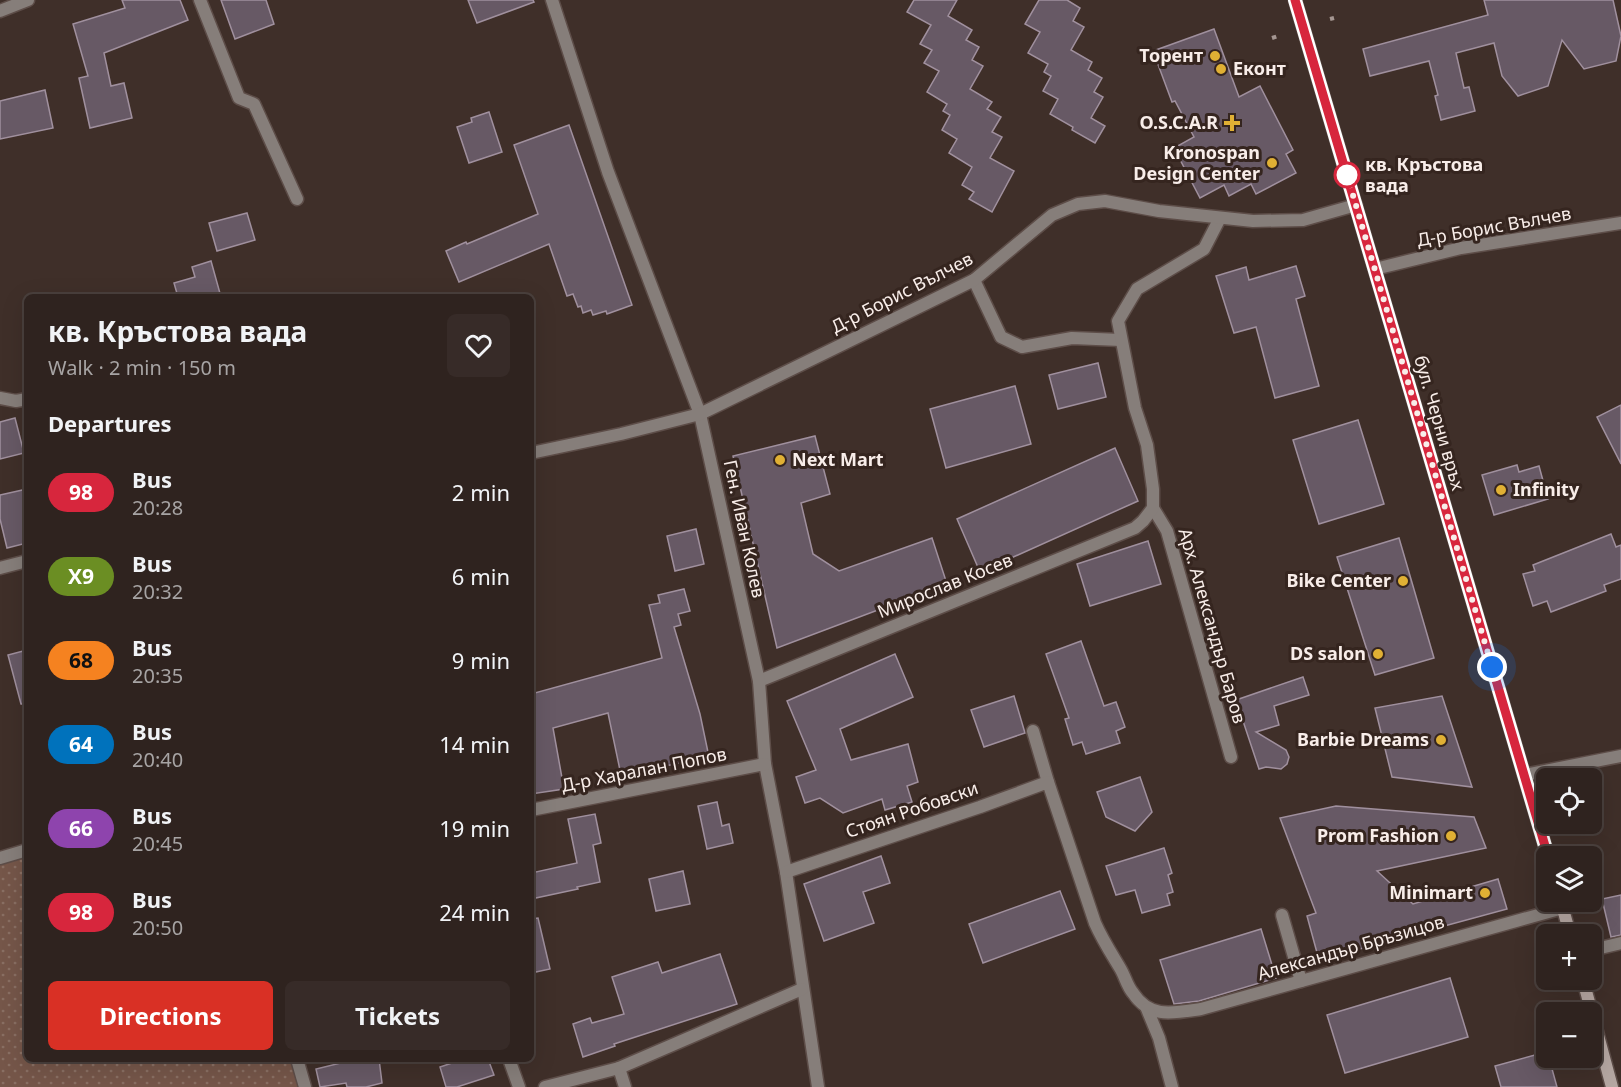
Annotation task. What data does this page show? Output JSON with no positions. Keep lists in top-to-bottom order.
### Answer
{
  "streets": {
    "main road": ["бул. Черни връх"],
    "street": [
      "Д-р Борис Вълчев",
      "Ген. Иван Колев",
      "Мирослав Косев",
      "Арх. Александър Баров",
      "Д-р Харалан Попов",
      "Стоян Робовски",
      "Александър Бръзицов"
    ]
  },
  "crossings": [
    ["Д-р Борис Вълчев", "бул. Черни връх"],
    ["Д-р Борис Вълчев", "Ген. Иван Колев"],
    ["Ген. Иван Колев", "Мирослав Косев"],
    ["Ген. Иван Колев", "Д-р Харалан Попов"],
    ["Ген. Иван Колев", "Стоян Робовски"],
    ["Мирослав Косев", "Арх. Александър Баров"]
  ],
  "places": {
    "other": [
      "Торент",
      "Еконт",
      "Kronospan Design Center",
      "кв. Кръстова вада",
      "Next Mart",
      "Infinity",
      "Bike Center",
      "DS salon",
      "Barbie Dreams",
      "Prom Fashion",
      "Minimart"
    ],
    "health": ["O.S.C.A.R"]
  },
  "lines": ["bus line 98"],
  "page": {
    "heading": [
      ["кв. Кръстова вада", "Walk · 2 min · 150 m"],
      "Departures"
    ],
    "list": [
      {
        "mark": "98",
        "name": "Bus",
        "note": "20:28",
        "value": "2 min"
      },
      {
        "mark": "Х9",
        "name": "Bus",
        "note": "20:32",
        "value": "6 min"
      },
      {
        "mark": "68",
        "name": "Bus",
        "note": "20:35",
        "value": "9 min"
      },
      {
        "mark": "64",
        "name": "Bus",
        "note": "20:40",
        "value": "14 min"
      },
      {
        "mark": "66",
        "name": "Bus",
        "note": "20:45",
        "value": "19 min"
      },
      {
        "mark": "98",
        "name": "Bus",
        "note": "20:50",
        "value": "24 min"
      }
    ],
    "map_buttons": ["+", "−"],
    "buttons": ["Directions", "Tickets"]
  }
}
